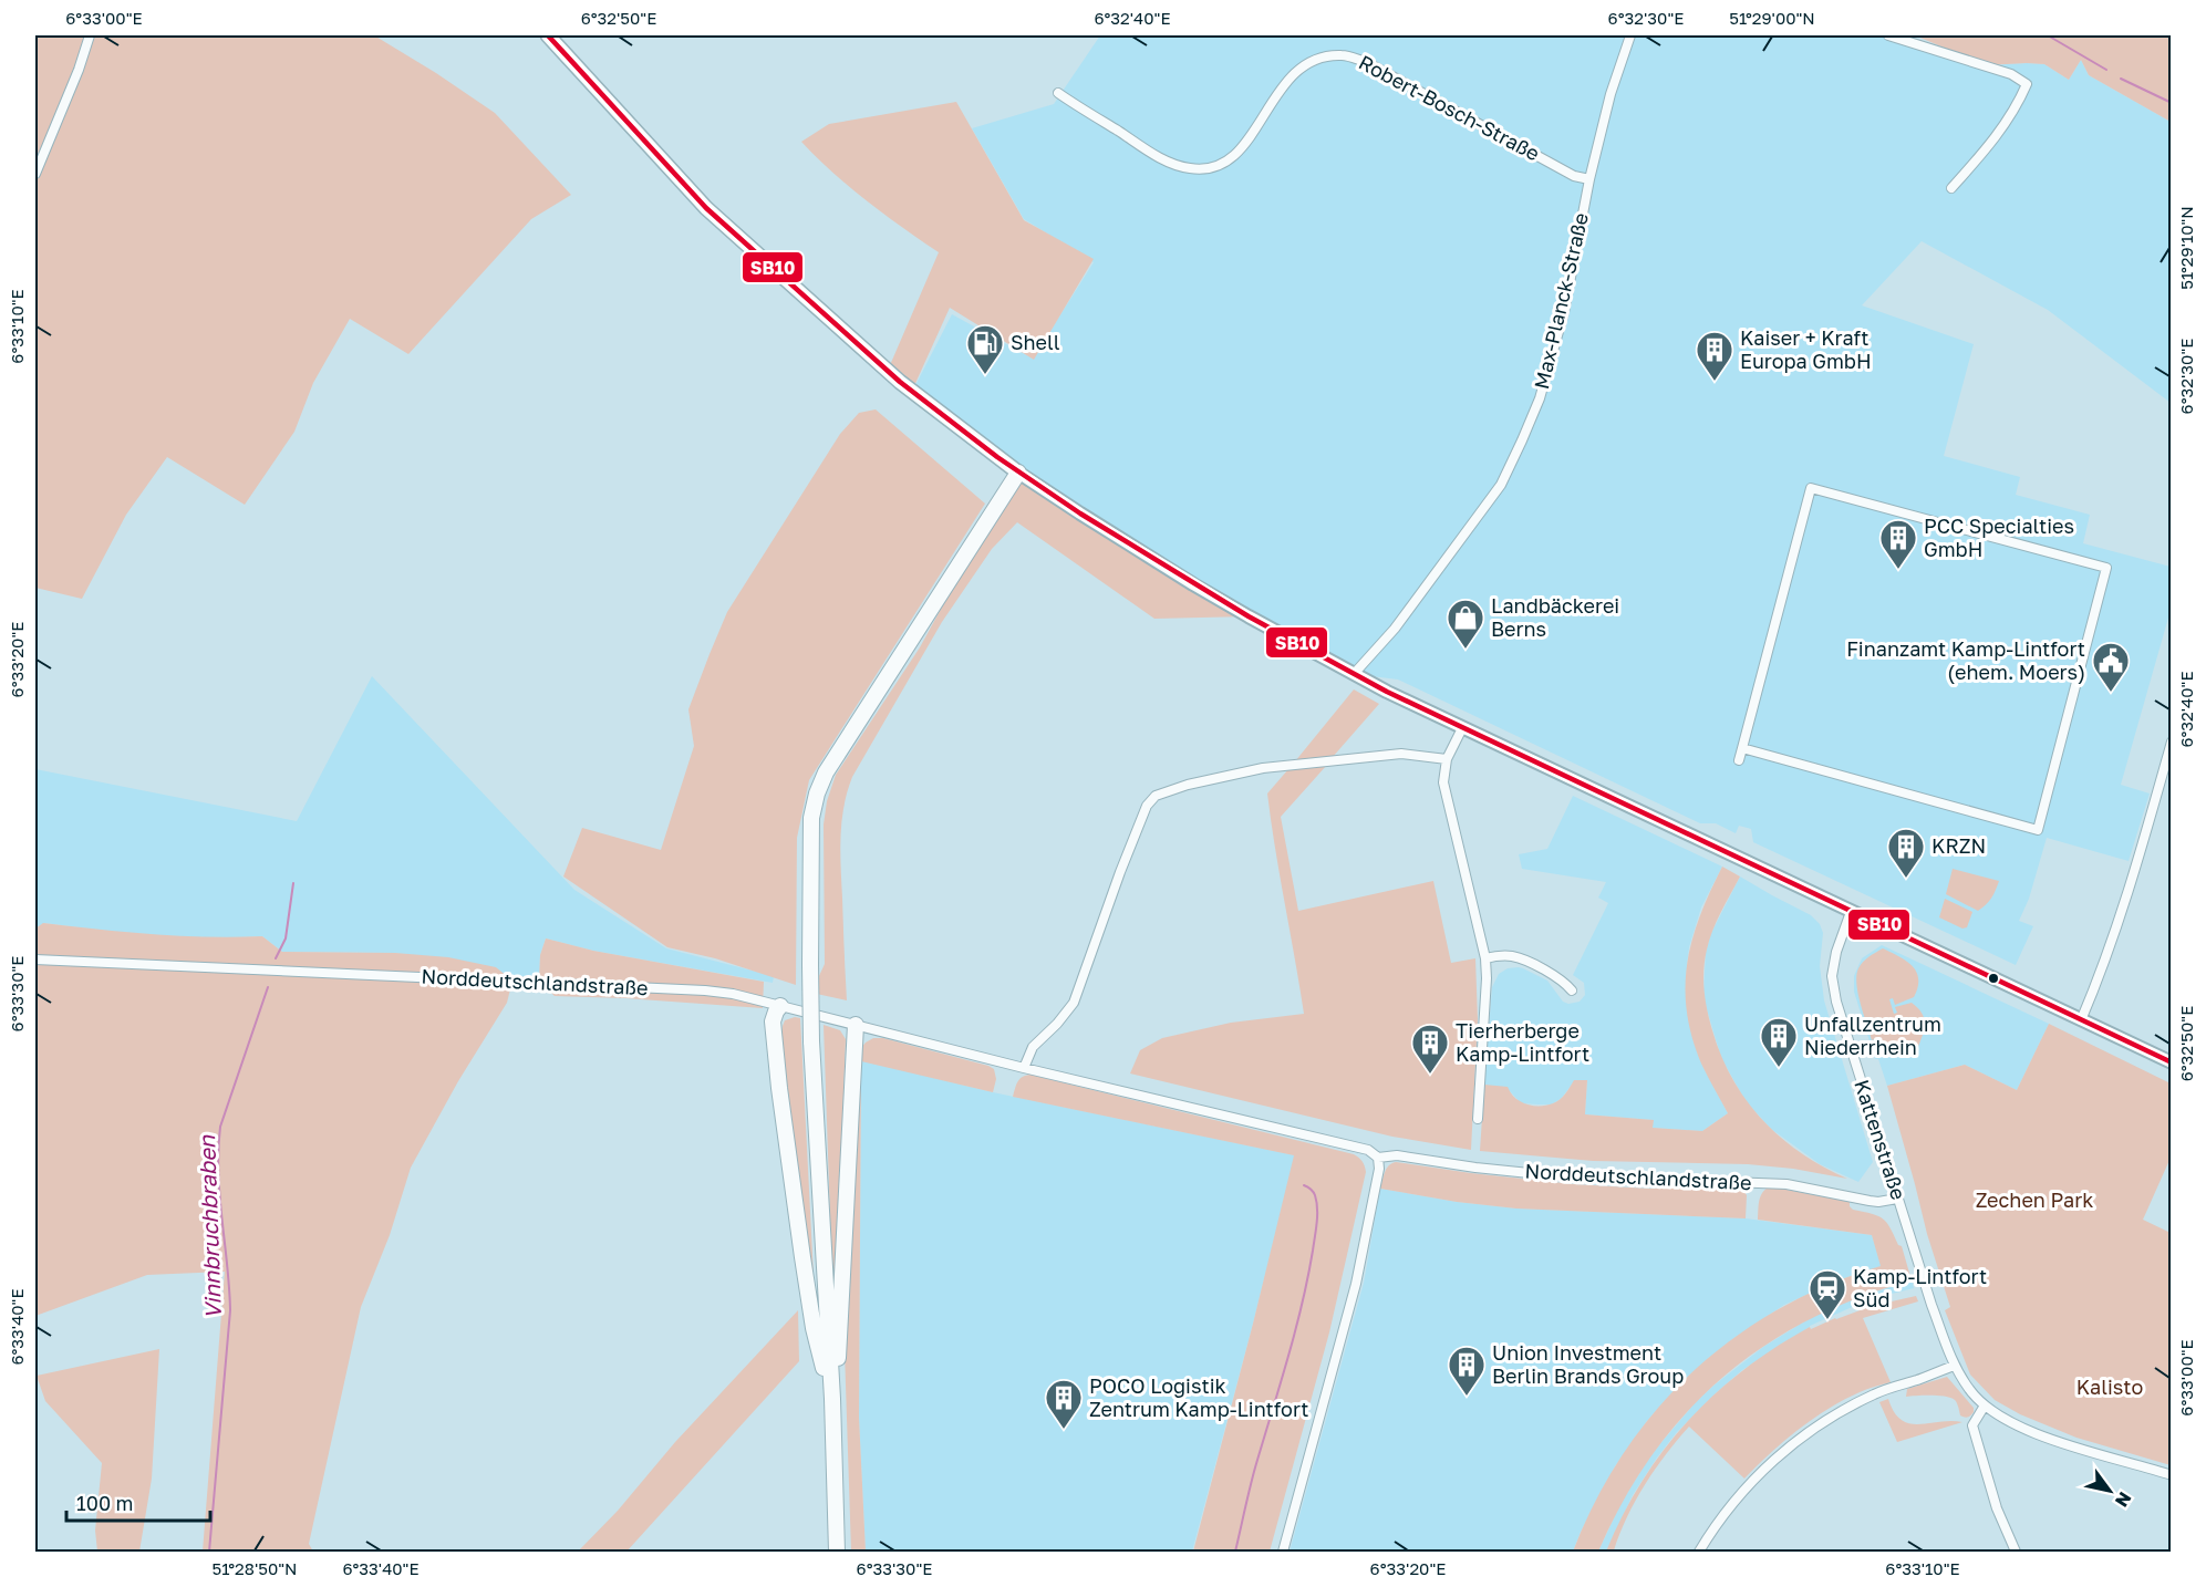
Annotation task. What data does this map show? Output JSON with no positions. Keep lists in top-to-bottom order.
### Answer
{
  "streets": {
    "street": [
      "Robert-Bosch-Straße",
      "Max-Planck-Straße",
      "Norddeutschlandstraße",
      "Kattenstraße"
    ]
  },
  "crossings": [
    ["Robert-Bosch-Straße", "Max-Planck-Straße"],
    ["Norddeutschlandstraße", "Kattenstraße"]
  ],
  "water": ["Vinnbruchbraben"],
  "parks": ["Zechen Park", "Kalisto"],
  "places": {
    "fuel station": ["Shell"],
    "building": [
      "Kaiser + Kraft Europa GmbH",
      "PCC Specialties GmbH",
      "KRZN",
      "Unfallzentrum Niederrhein",
      "Tierherberge Kamp-Lintfort",
      "Union Investment Berlin Brands Group",
      "POCO Logistik Zentrum Kamp-Lintfort"
    ],
    "shop": ["Landbäckerei Berns"],
    "public building": ["Finanzamt Kamp-Lintfort (ehem. Moers)"],
    "station": ["Kamp-Lintfort Süd"]
  },
  "lines": ["transit line SB10"],
  "scale_bar": "100 m",
  "north": "bottom right",
  "coordinates": [
    "6°33'00\"E",
    "6°32'50\"E",
    "6°32'40\"E",
    "6°32'30\"E",
    "51°29'00\"N",
    "51°29'10\"N",
    "6°33'10\"E",
    "6°33'20\"E",
    "6°33'30\"E",
    "6°33'40\"E",
    "51°28'50\"N"
  ]
}
